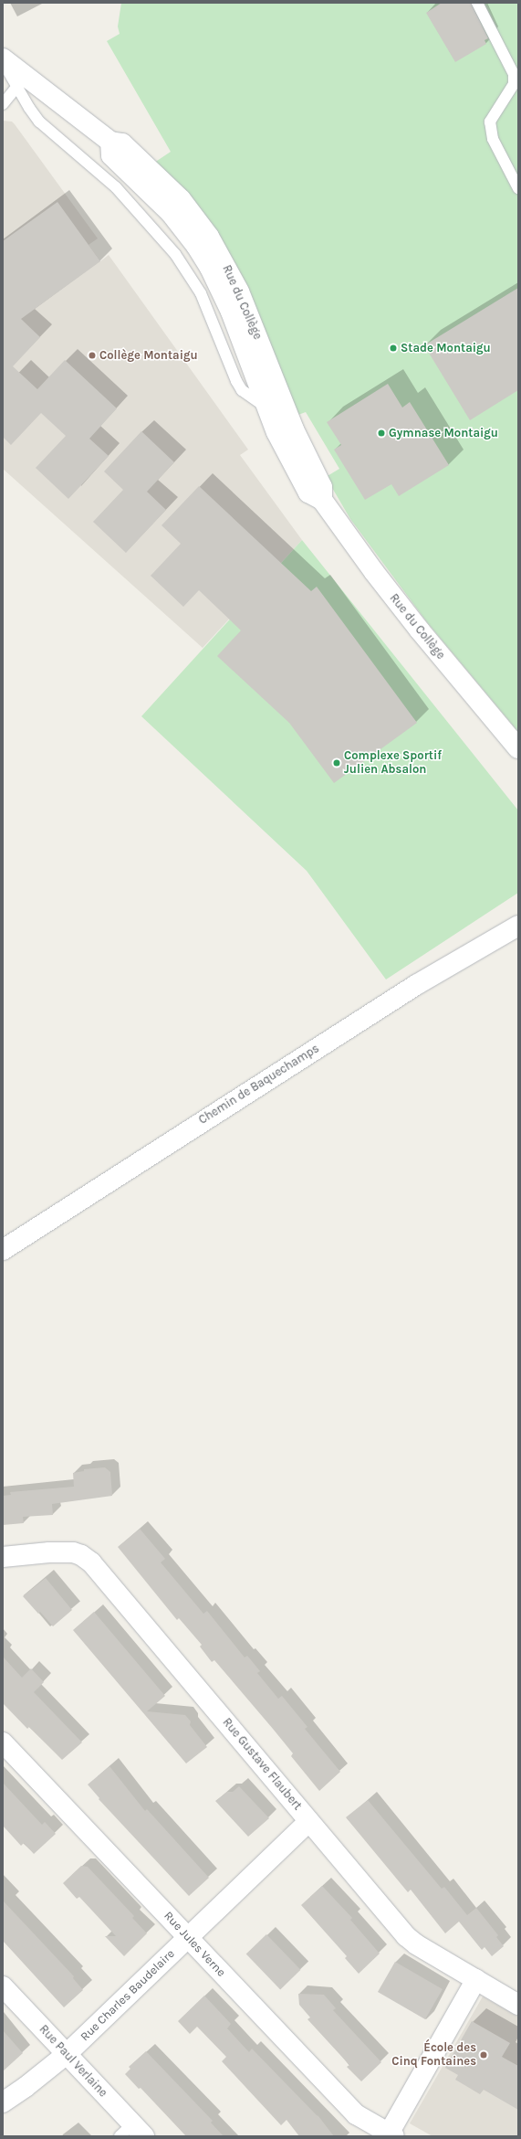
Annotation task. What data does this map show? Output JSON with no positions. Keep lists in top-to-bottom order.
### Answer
{
  "streets": {
    "street": [
      "Rue du Collège",
      "Chemin de Baquechamps",
      "Rue Gustave Flaubert",
      "Rue Jules Verne",
      "Rue Charles Baudelaire",
      "Rue Paul Verlaine"
    ]
  },
  "crossings": [
    ["Rue Gustave Flaubert", "Rue Charles Baudelaire"],
    ["Rue Jules Verne", "Rue Charles Baudelaire"],
    ["Rue Charles Baudelaire", "Rue Paul Verlaine"]
  ],
  "places": [
    "Stade Montaigu",
    "Collège Montaigu",
    "Gymnase Montaigu",
    "Complexe Sportif Julien Absalon",
    "École des Cinq Fontaines"
  ]
}
